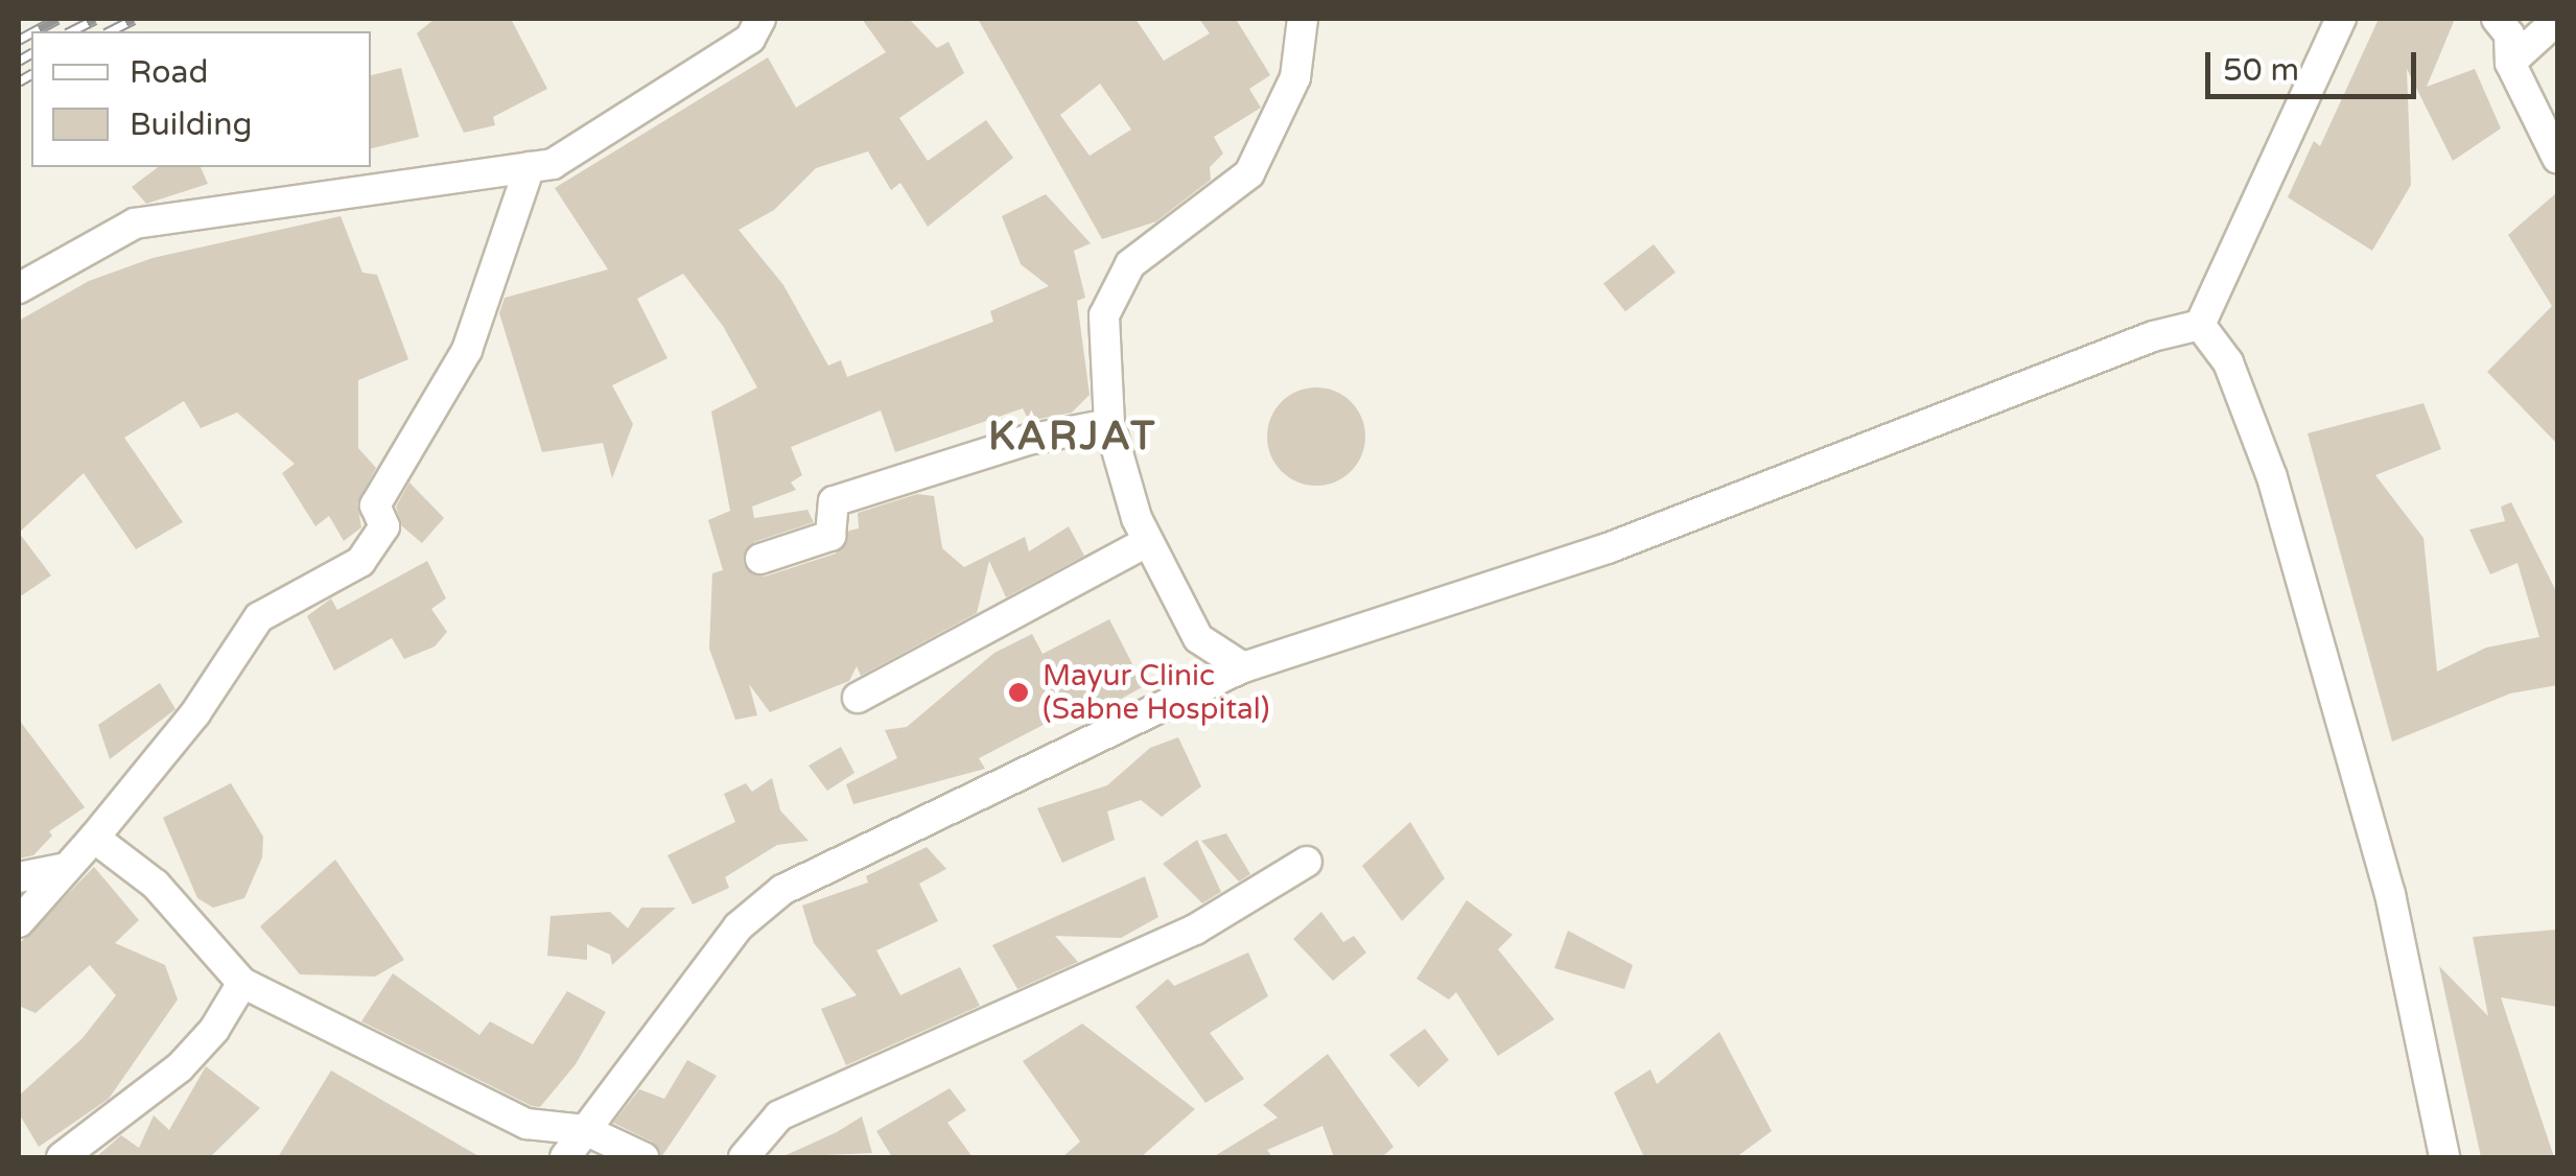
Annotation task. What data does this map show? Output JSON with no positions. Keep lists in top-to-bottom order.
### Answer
{
  "districts": ["KARJAT"],
  "places": ["Mayur Clinic (Sabne Hospital)"],
  "legend": ["Road", "Building"],
  "scale_bar": "50 m"
}
